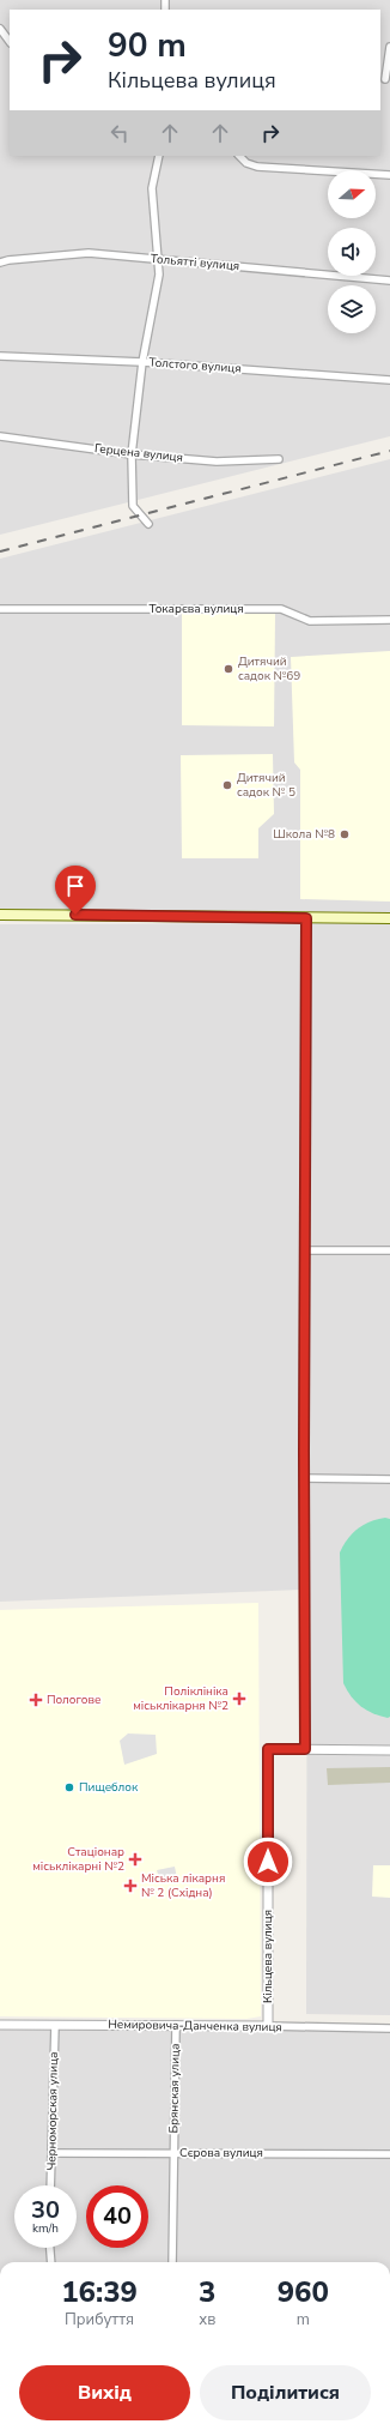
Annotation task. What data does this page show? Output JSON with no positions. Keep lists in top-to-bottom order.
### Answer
{
  "streets": {
    "street": [
      "Тольятті вулиця",
      "Толстого вулиця",
      "Герцена вулиця",
      "Токарєва вулиця",
      "Кільцева вулиця",
      "Немировича-Данченка вулиця",
      "Брянская улица",
      "Черноморская улица",
      "Сєрова вулиця"
    ]
  },
  "crossings": [
    ["Кільцева вулиця", "Немировича-Данченка вулиця"],
    ["Немировича-Данченка вулиця", "Брянская улица"],
    ["Немировича-Данченка вулиця", "Черноморская улица"],
    ["Брянская улица", "Сєрова вулиця"],
    ["Черноморская улица", "Сєрова вулиця"]
  ],
  "places": {
    "other": [
      "Дитячий садок №69",
      "Дитячий садок № 5",
      "Школа №8",
      "Пищеблок"
    ],
    "health": [
      "Поліклініка міськлікарня №2",
      "Пологове",
      "Стаціонар міськлікарні №2",
      "Міська лікарня № 2 (Східна)"
    ]
  },
  "north": "right",
  "page": {
    "turn": ["90 m", "Кільцева вулиця"],
    "speed": "30 km/h",
    "limit": "40",
    "eta": [
      "16:39",
      "Прибуття",
      "3",
      "хв",
      "960",
      "m"
    ],
    "buttons": ["Вихід", "Поділитися"]
  }
}
